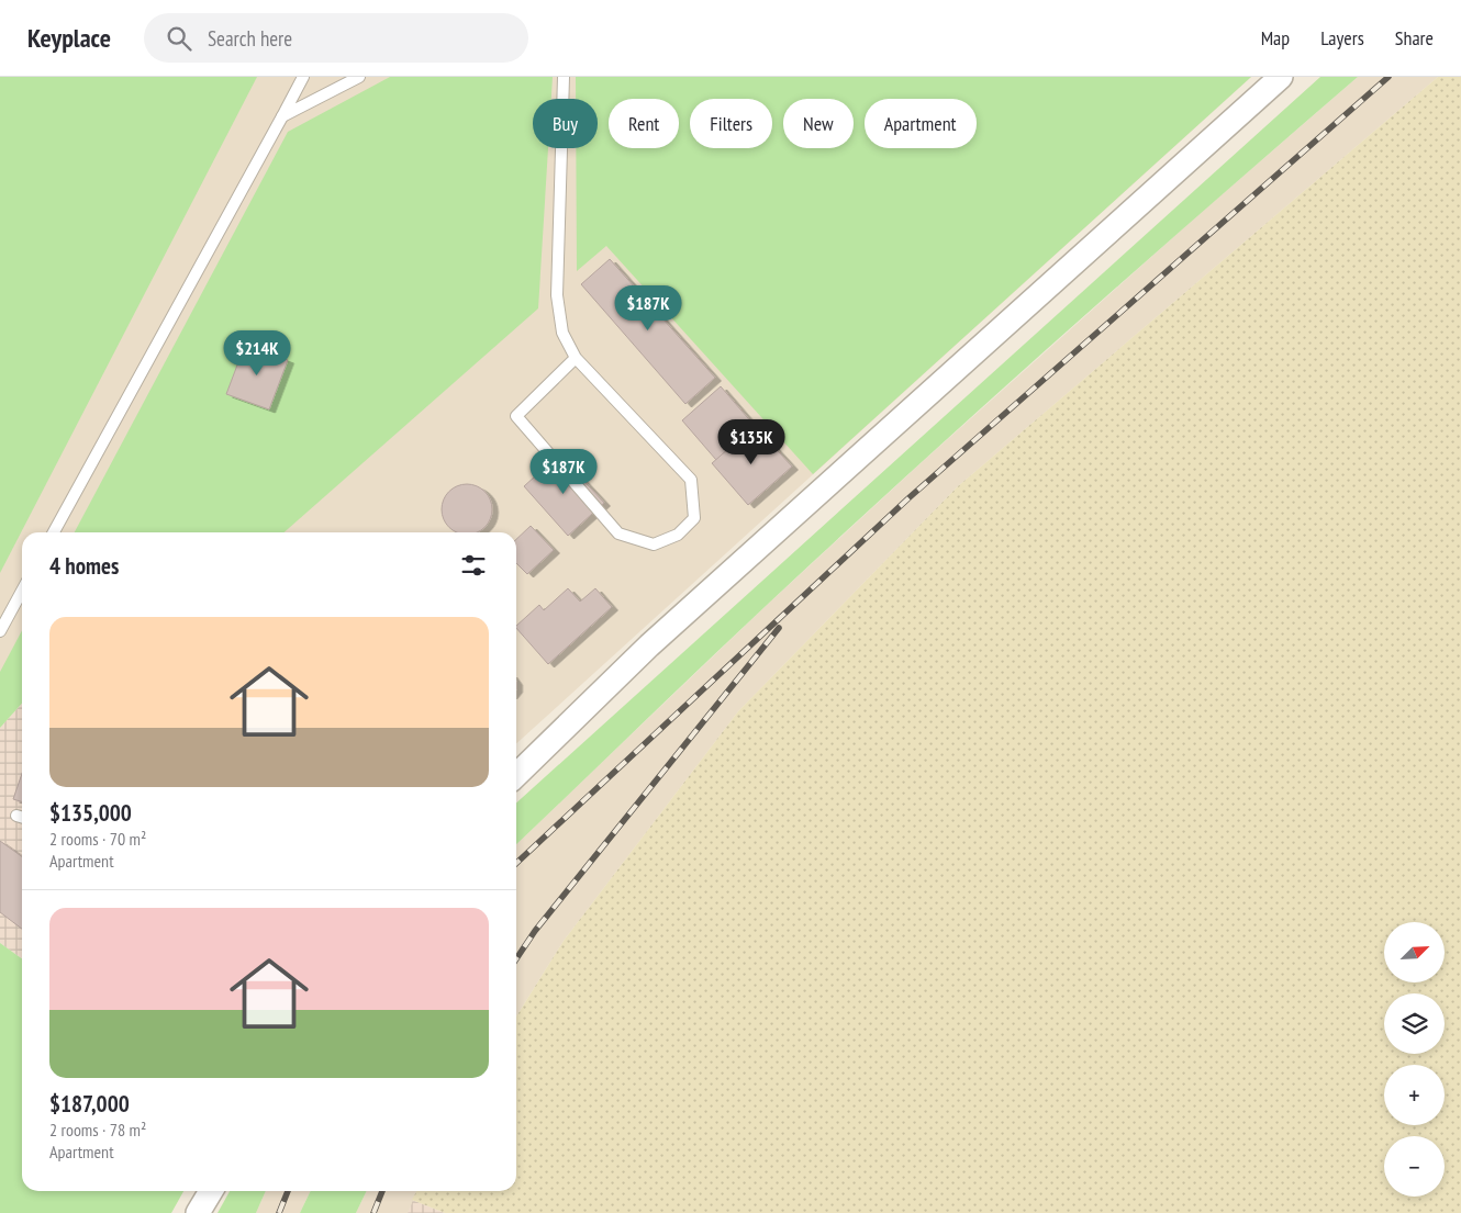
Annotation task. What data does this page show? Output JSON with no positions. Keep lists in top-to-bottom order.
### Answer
{
  "north": "top right",
  "page": {
    "header": "Keyplace",
    "search": "Search here",
    "nav": ["Map", "Layers", "Share"],
    "chip": [
      "Buy",
      "Rent",
      "Filters",
      "New",
      "Apartment"
    ],
    "price": [
      "$187K",
      "$214K",
      "$135K",
      "$187K"
    ],
    "heading": "4 homes",
    "list": [
      {
        "name": "$135,000",
        "note": "2 rooms · 70 m² · Apartment"
      },
      {
        "name": "$187,000",
        "note": "2 rooms · 78 m² · Apartment"
      }
    ],
    "map_buttons": ["+", "−"]
  }
}
